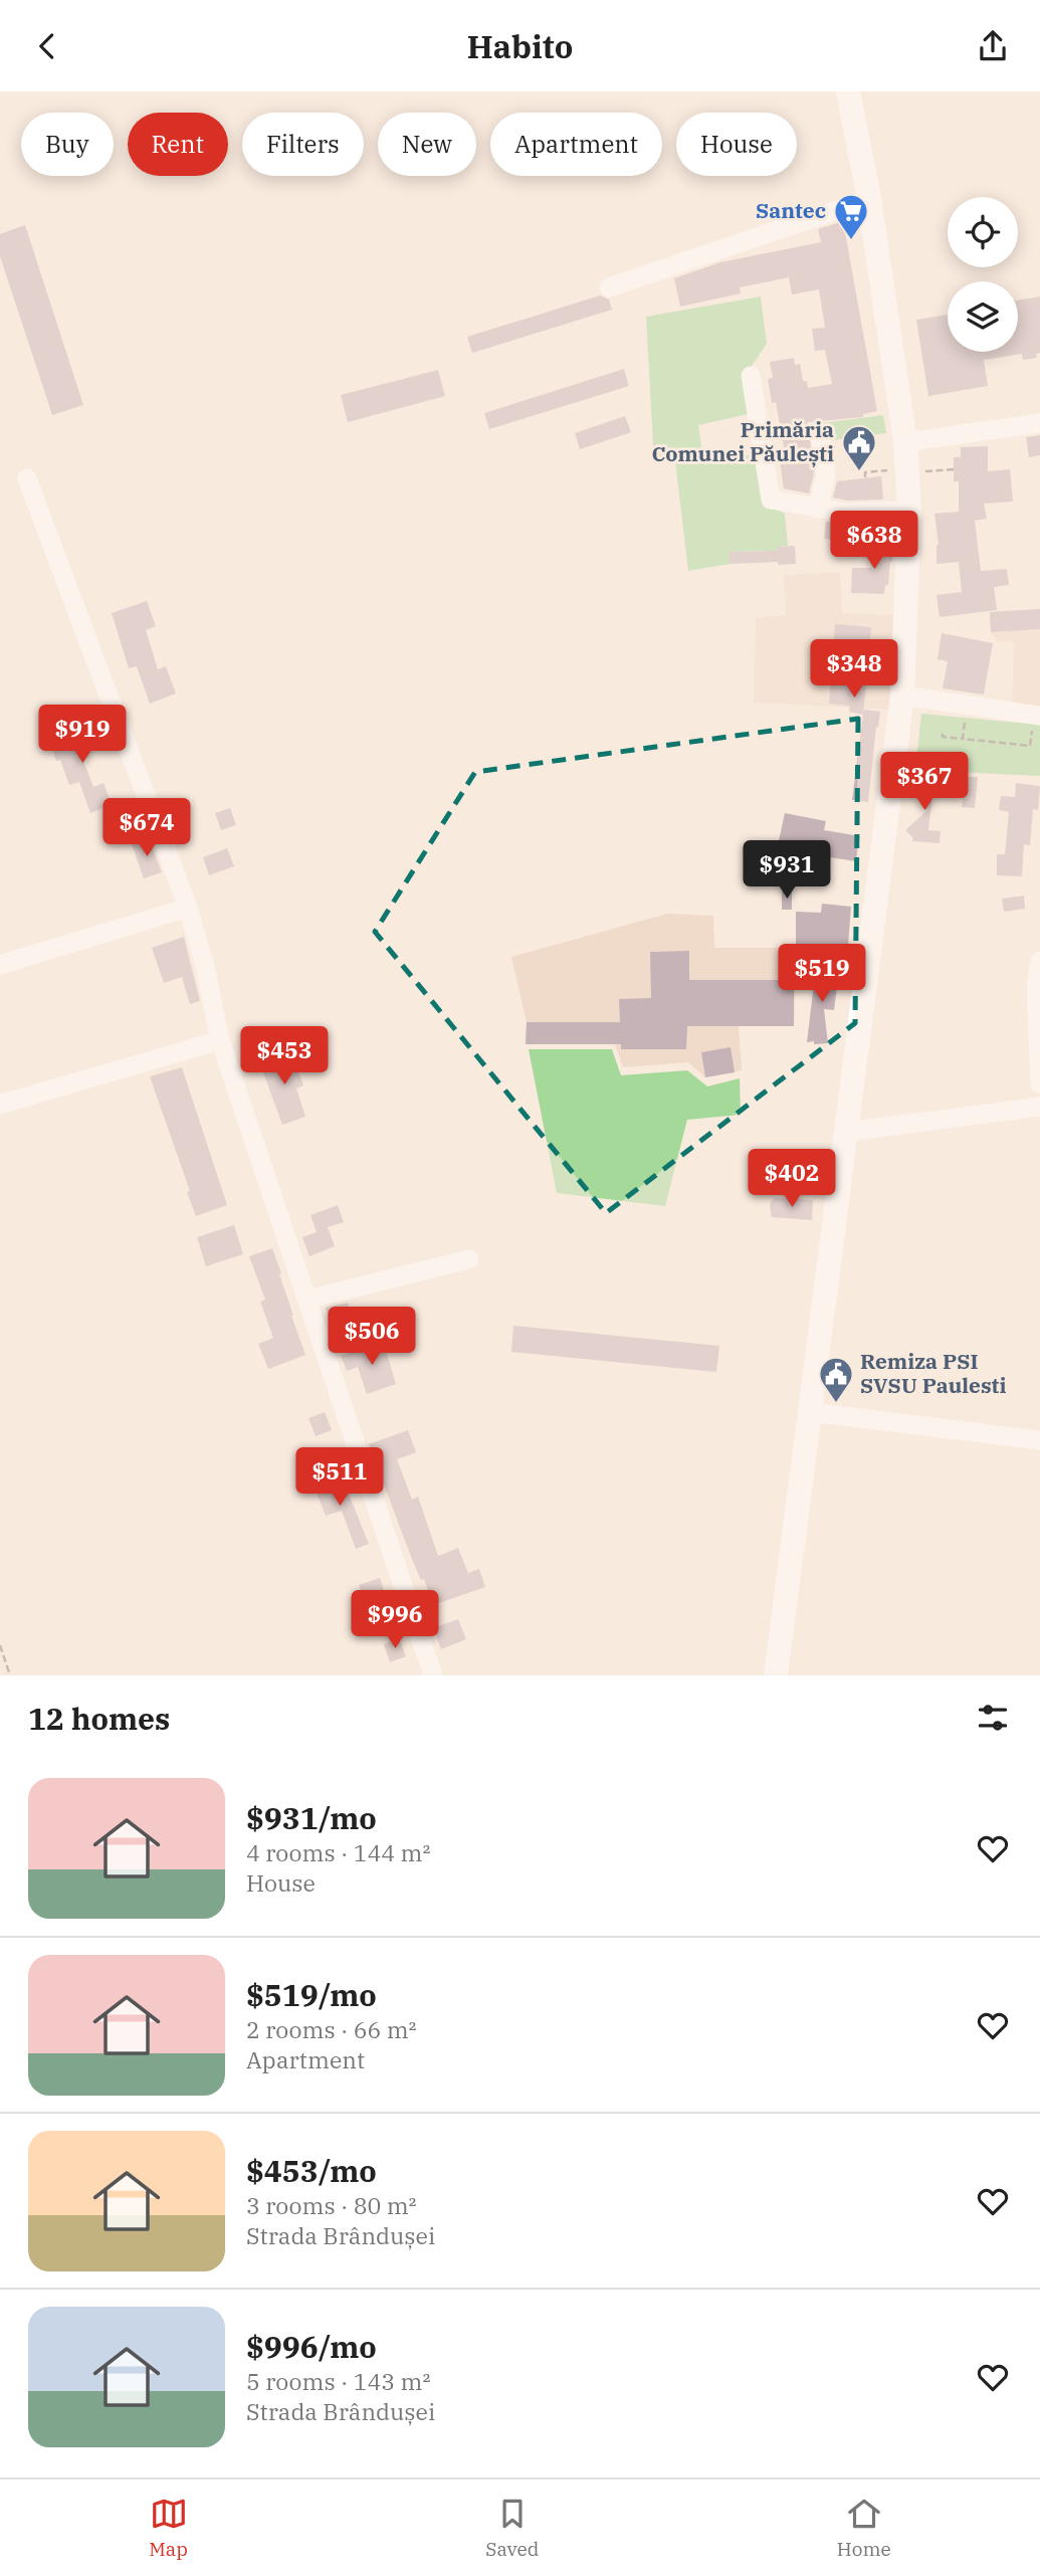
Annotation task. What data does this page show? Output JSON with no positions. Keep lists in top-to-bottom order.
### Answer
{
  "places": {
    "supermarket": ["Santec"],
    "public building": ["Primăria Comunei Păulești", "Remiza PSI SVSU Paulesti"]
  },
  "page": {
    "header": "Habito",
    "chip": [
      "Buy",
      "Rent",
      "Filters",
      "New",
      "Apartment",
      "House"
    ],
    "price": [
      "$638",
      "$348",
      "$919",
      "$367",
      "$674",
      "$931",
      "$519",
      "$453",
      "$402",
      "$506",
      "$511",
      "$996"
    ],
    "heading": "12 homes",
    "list": [
      {
        "name": "$931/mo",
        "note": "4 rooms · 144 m² · House"
      },
      {
        "name": "$519/mo",
        "note": "2 rooms · 66 m² · Apartment"
      },
      {
        "name": "$453/mo",
        "note": "3 rooms · 80 m² · Strada Brândușei"
      },
      {
        "name": "$996/mo",
        "note": "5 rooms · 143 m² · Strada Brândușei"
      }
    ],
    "tabs": ["Map", "Saved", "Home"]
  }
}
